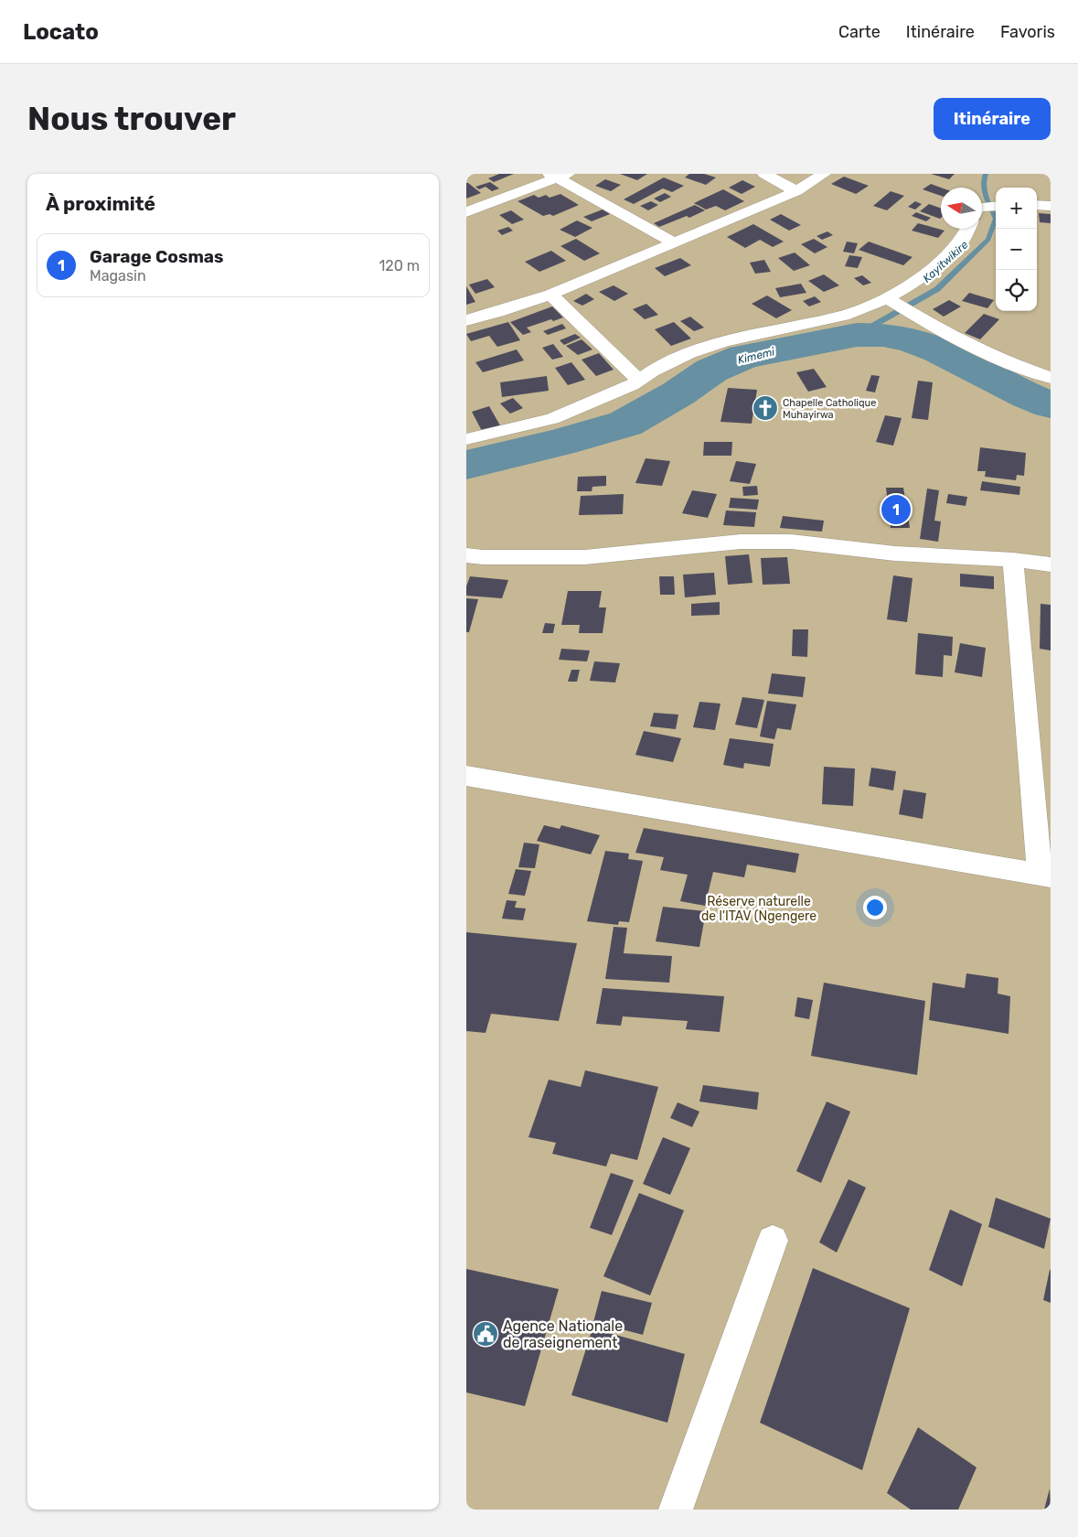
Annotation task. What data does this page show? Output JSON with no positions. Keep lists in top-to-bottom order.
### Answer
{
  "water": ["Kayitwikire", "Kimemi"],
  "parks": ["Réserve naturelle de l'ITAV (Ngengere"],
  "places": {
    "church": ["Chapelle Catholique Muhayirwa"],
    "public building": ["Agence Nationale de raseignement"]
  },
  "north": "left",
  "page": {
    "header": "Locato",
    "nav": ["Carte", "Itinéraire", "Favoris"],
    "buttons": "Itinéraire",
    "title": "Nous trouver",
    "heading": "À proximité",
    "map_buttons": ["+", "−"],
    "list": [
      {
        "mark": "1",
        "name": "Garage Cosmas",
        "note": "Magasin",
        "value": "120 m"
      }
    ],
    "pins": "1"
  }
}
